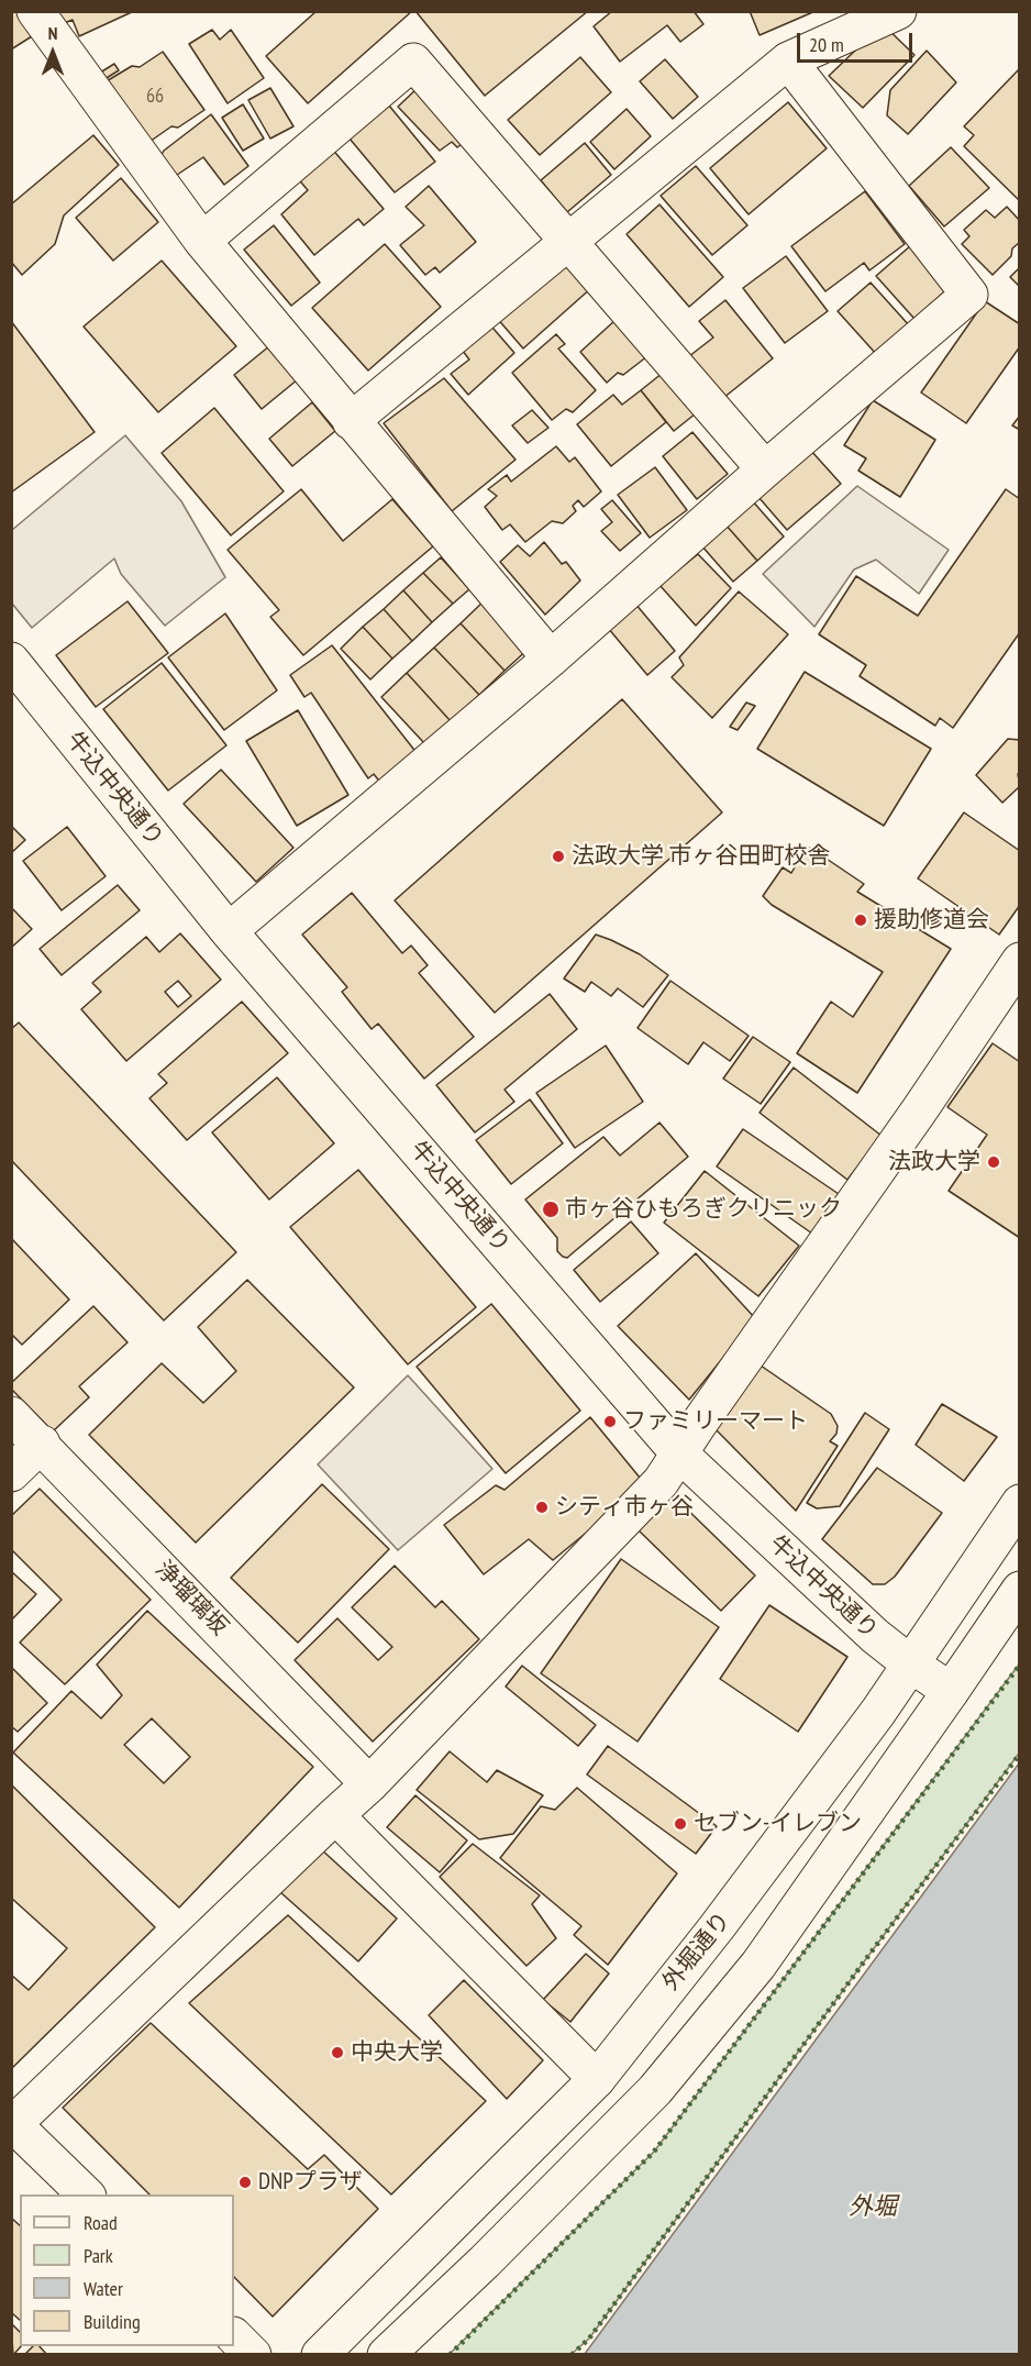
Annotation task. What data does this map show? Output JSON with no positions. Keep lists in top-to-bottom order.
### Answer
{
  "streets": {
    "street": ["牛込中央通り", "浄瑠璃坂", "外堀通り"]
  },
  "crossings": [
    ["牛込中央通り", "外堀通り"]
  ],
  "water": ["外堀"],
  "places": [
    "法政大学 市ヶ谷田町校舎",
    "援助修道会",
    "法政大学",
    "市ヶ谷ひもろぎクリニック",
    "ファミリーマート",
    "シティ市ヶ谷",
    "セブン-イレブン",
    "中央大学",
    "DNPプラザ"
  ],
  "house_numbers": ["66"],
  "legend": [
    "Road",
    "Park",
    "Water",
    "Building"
  ],
  "scale_bar": "20 m",
  "north": "top"
}
